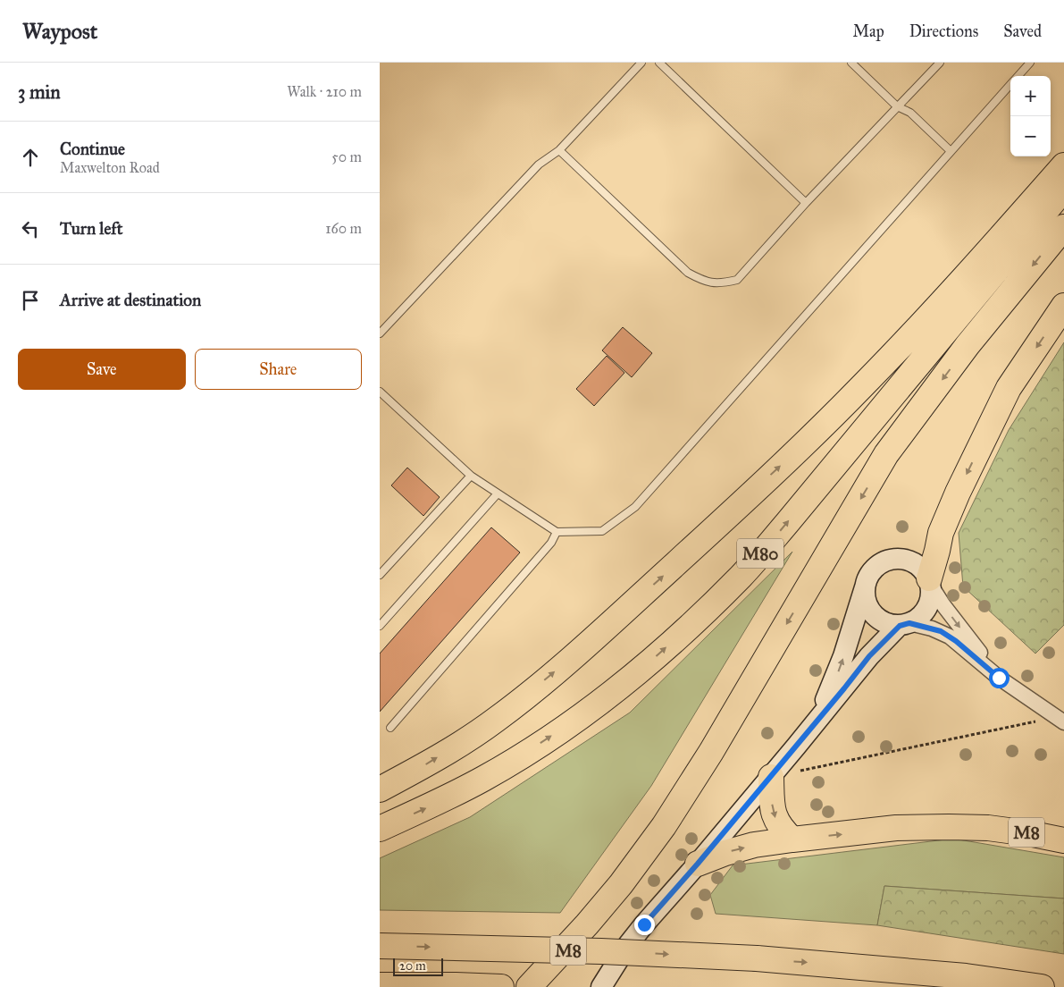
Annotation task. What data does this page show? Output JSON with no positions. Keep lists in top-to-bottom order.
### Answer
{
  "streets": {
    "highway": ["M80", "M8"]
  },
  "scale_bar": "20 m",
  "page": {
    "header": "Waypost",
    "nav": ["Map", "Directions", "Saved"],
    "heading": ["3 min", "Walk · 210 m"],
    "map_buttons": ["+", "−"],
    "list": [
      ["Continue", "Maxwelton Road", "50 m"],
      ["Turn left", "160 m"],
      "Arrive at destination"
    ],
    "buttons": ["Save", "Share"],
    "scale": "20 m"
  }
}
